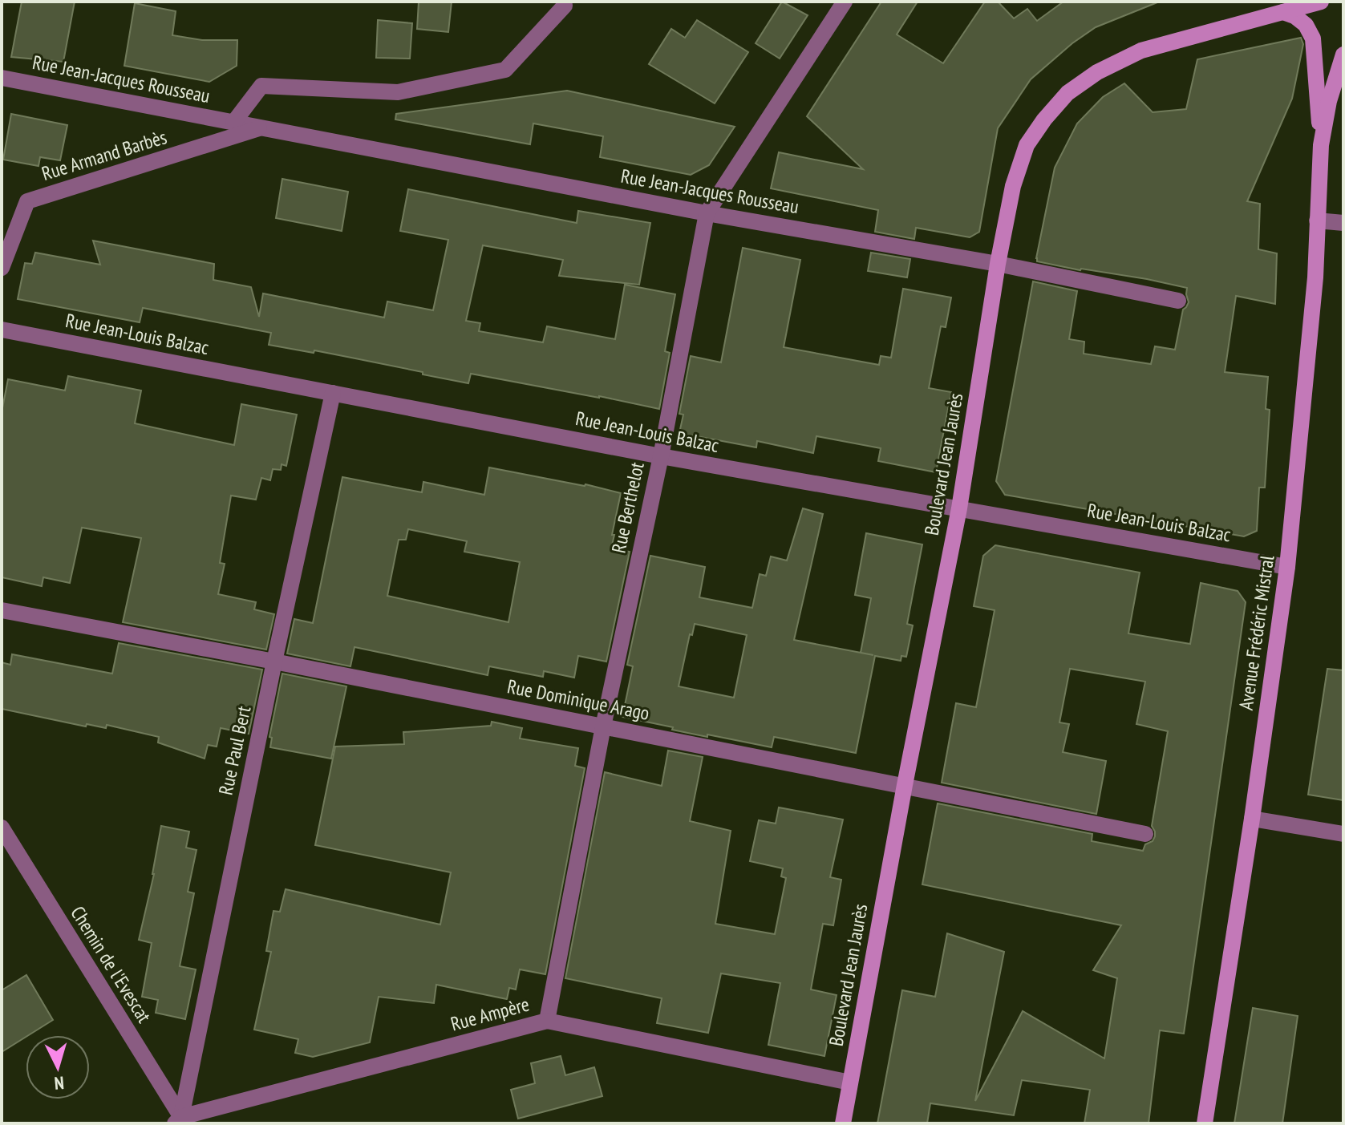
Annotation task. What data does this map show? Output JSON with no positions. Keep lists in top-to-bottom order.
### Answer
{
  "streets": {
    "main road": ["Boulevard Jean Jaurès", "Avenue Frédéric Mistral"],
    "street": [
      "Rue Jean-Jacques Rousseau",
      "Rue Armand Barbès",
      "Rue Jean-Louis Balzac",
      "Rue Berthelot",
      "Rue Dominique Arago",
      "Rue Paul Bert",
      "Chemin de l'Evescat",
      "Rue Ampère"
    ]
  },
  "crossings": [
    ["Rue Jean-Jacques Rousseau", "Rue Armand Barbès"],
    ["Rue Jean-Jacques Rousseau", "Boulevard Jean Jaurès"],
    ["Rue Jean-Jacques Rousseau", "Rue Berthelot"],
    ["Rue Jean-Louis Balzac", "Boulevard Jean Jaurès"],
    ["Rue Jean-Louis Balzac", "Rue Berthelot"],
    ["Rue Jean-Louis Balzac", "Avenue Frédéric Mistral"],
    ["Rue Jean-Louis Balzac", "Rue Paul Bert"],
    ["Boulevard Jean Jaurès", "Avenue Frédéric Mistral"],
    ["Boulevard Jean Jaurès", "Rue Dominique Arago"],
    ["Boulevard Jean Jaurès", "Rue Ampère"],
    ["Rue Berthelot", "Rue Dominique Arago"],
    ["Rue Berthelot", "Rue Ampère"],
    ["Rue Dominique Arago", "Rue Paul Bert"],
    ["Rue Paul Bert", "Chemin de l'Evescat"],
    ["Rue Paul Bert", "Rue Ampère"],
    ["Chemin de l'Evescat", "Rue Ampère"]
  ],
  "north": "bottom"
}
